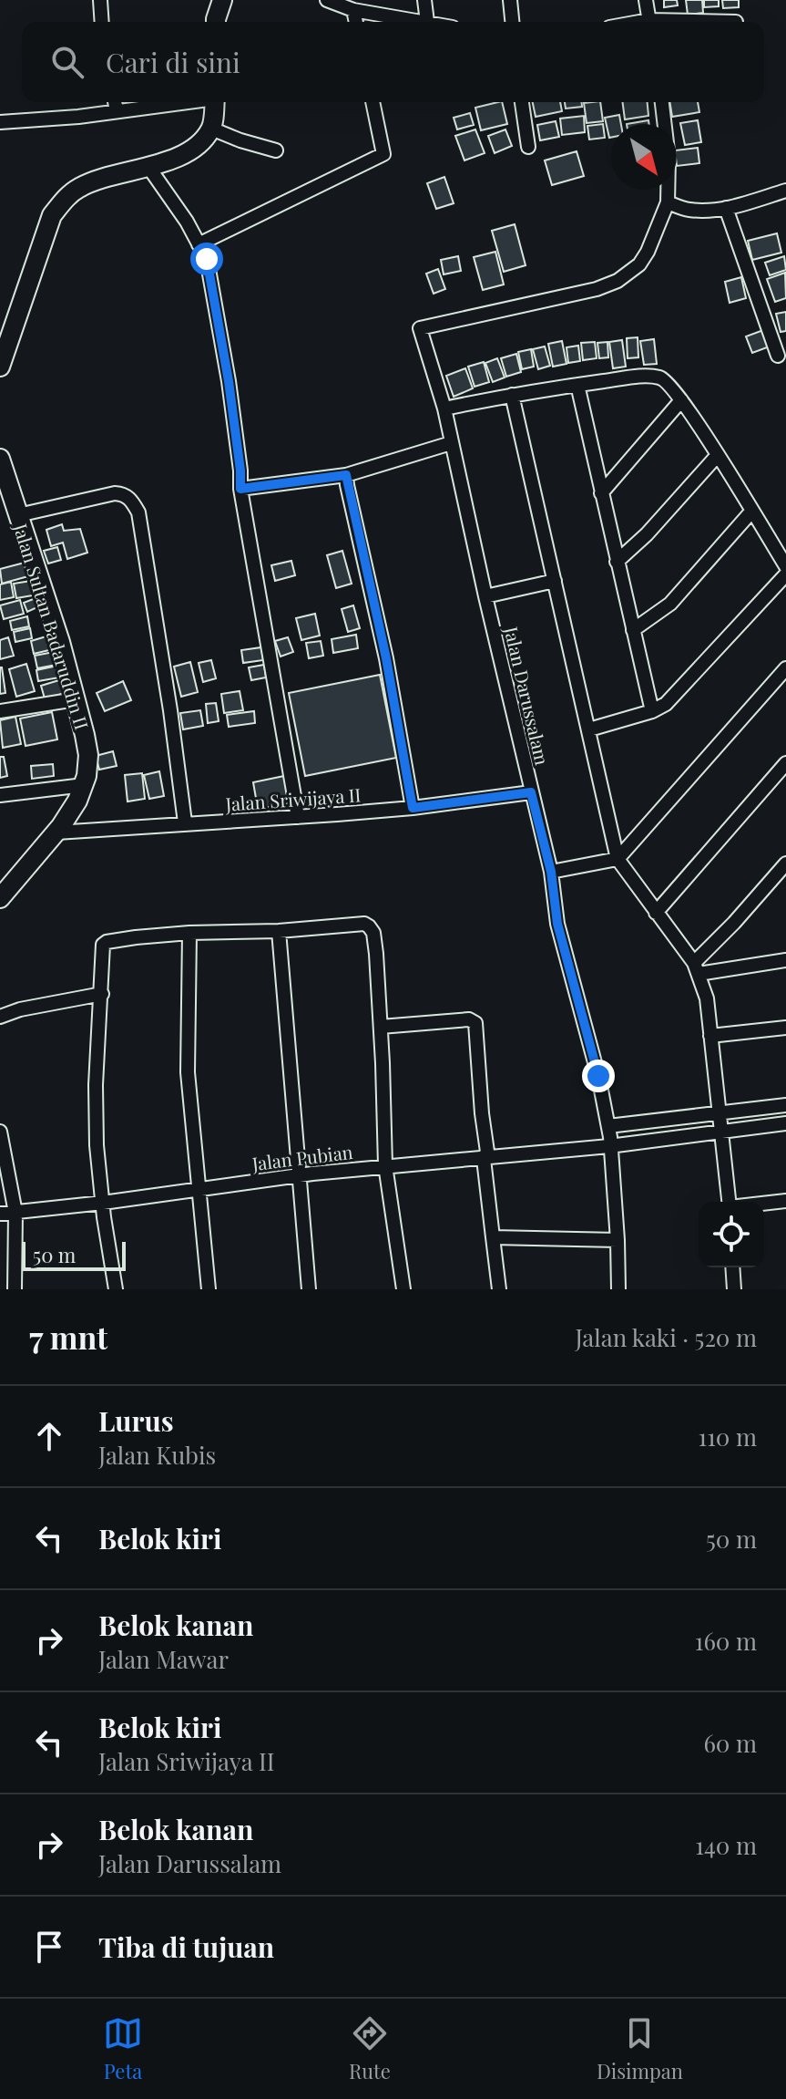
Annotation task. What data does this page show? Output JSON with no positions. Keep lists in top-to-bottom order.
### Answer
{
  "streets": {
    "street": [
      "Jalan Sultan Badaruddin II",
      "Jalan Darussalam",
      "Jalan Sriwijaya II",
      "Jalan Pubian"
    ]
  },
  "crossings": [
    ["Jalan Sultan Badaruddin II", "Jalan Sriwijaya II"],
    ["Jalan Darussalam", "Jalan Sriwijaya II"],
    ["Jalan Darussalam", "Jalan Pubian"]
  ],
  "scale_bar": "50 m",
  "north": "bottom right",
  "page": {
    "search": "Cari di sini",
    "scale": "50 m",
    "heading": ["7 mnt", "Jalan kaki · 520 m"],
    "list": [
      ["Lurus", "Jalan Kubis", "110 m"],
      ["Belok kiri", "50 m"],
      ["Belok kanan", "Jalan Mawar", "160 m"],
      ["Belok kiri", "Jalan Sriwijaya II", "60 m"],
      ["Belok kanan", "Jalan Darussalam", "140 m"],
      "Tiba di tujuan"
    ],
    "nav": ["Peta", "Rute", "Disimpan"]
  }
}
